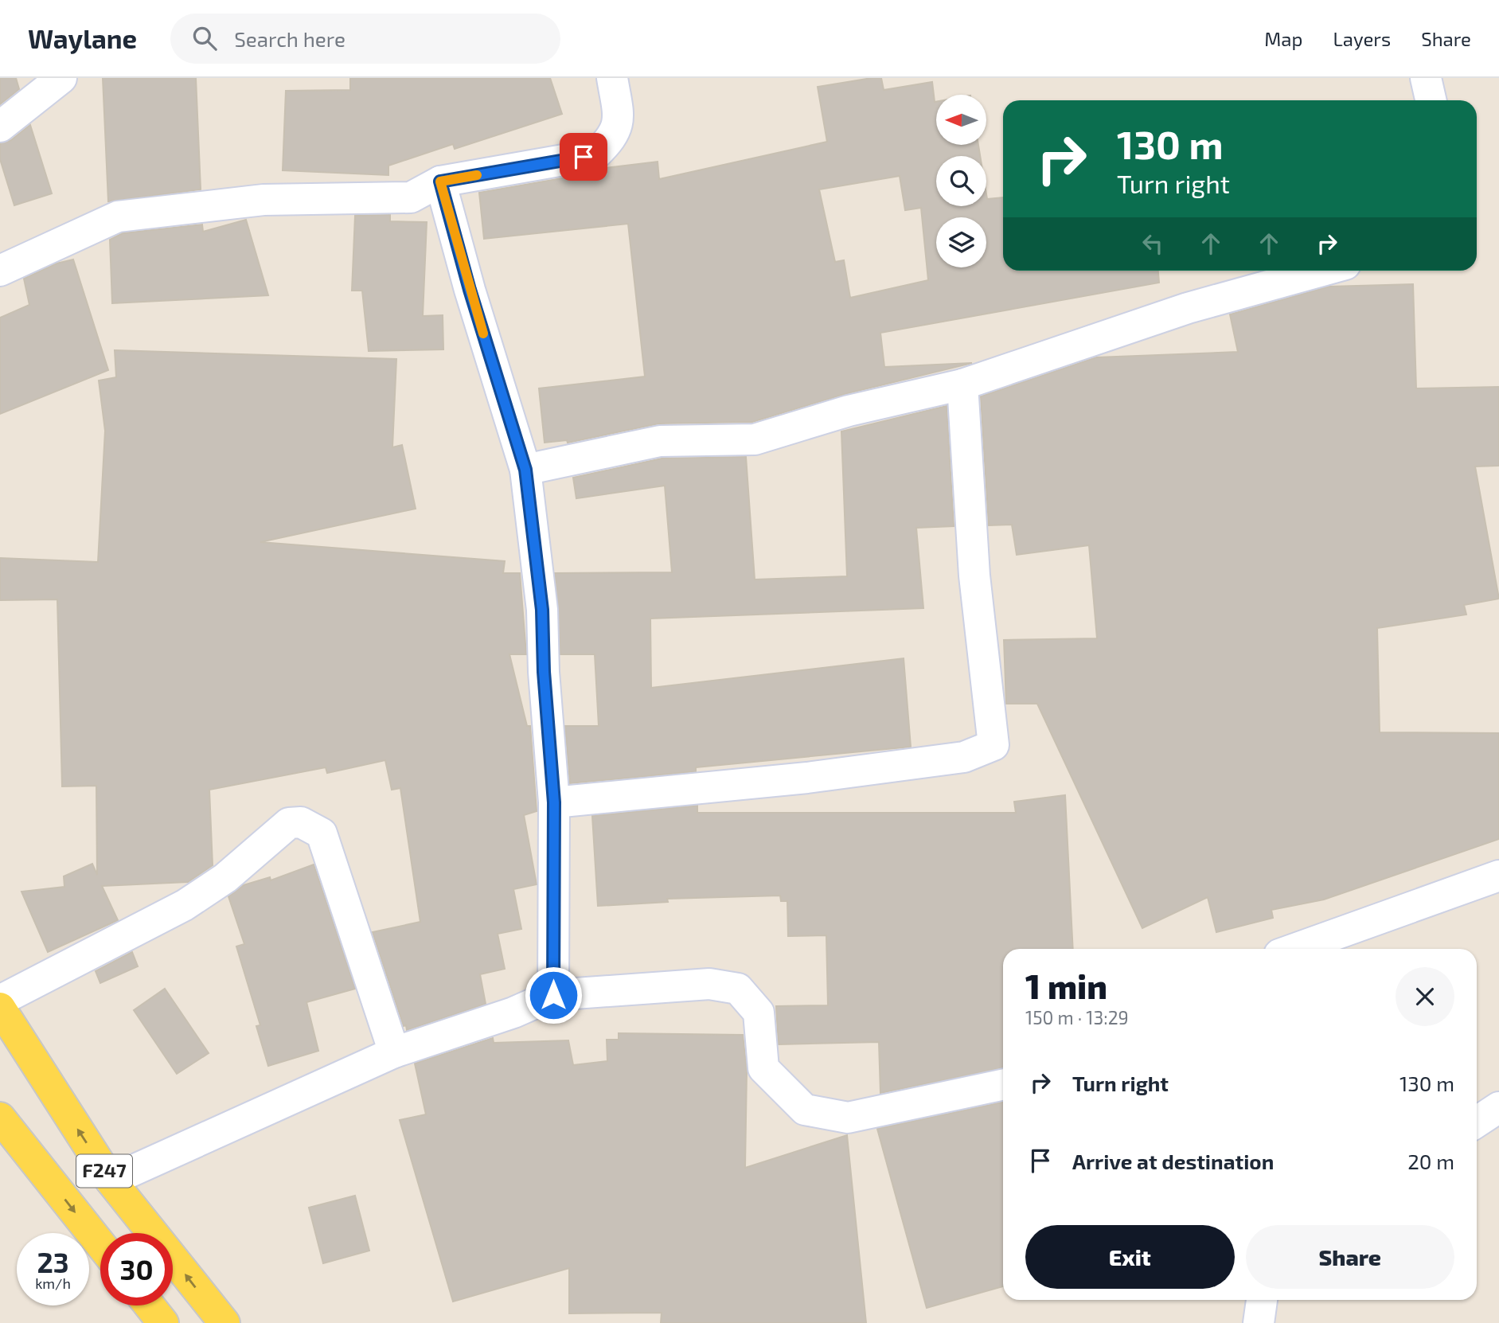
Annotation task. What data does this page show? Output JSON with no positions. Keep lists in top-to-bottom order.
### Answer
{
  "streets": {
    "main road": ["F247"]
  },
  "north": "left",
  "page": {
    "header": "Waylane",
    "search": "Search here",
    "nav": ["Map", "Layers", "Share"],
    "turn": ["130 m", "Turn right"],
    "heading": ["1 min", "150 m · 13:29"],
    "list": [
      {
        "name": "Turn right",
        "value": "130 m"
      },
      {
        "name": "Arrive at destination",
        "value": "20 m"
      }
    ],
    "buttons": ["Exit", "Share"],
    "speed": "23 km/h",
    "limit": "30"
  }
}
